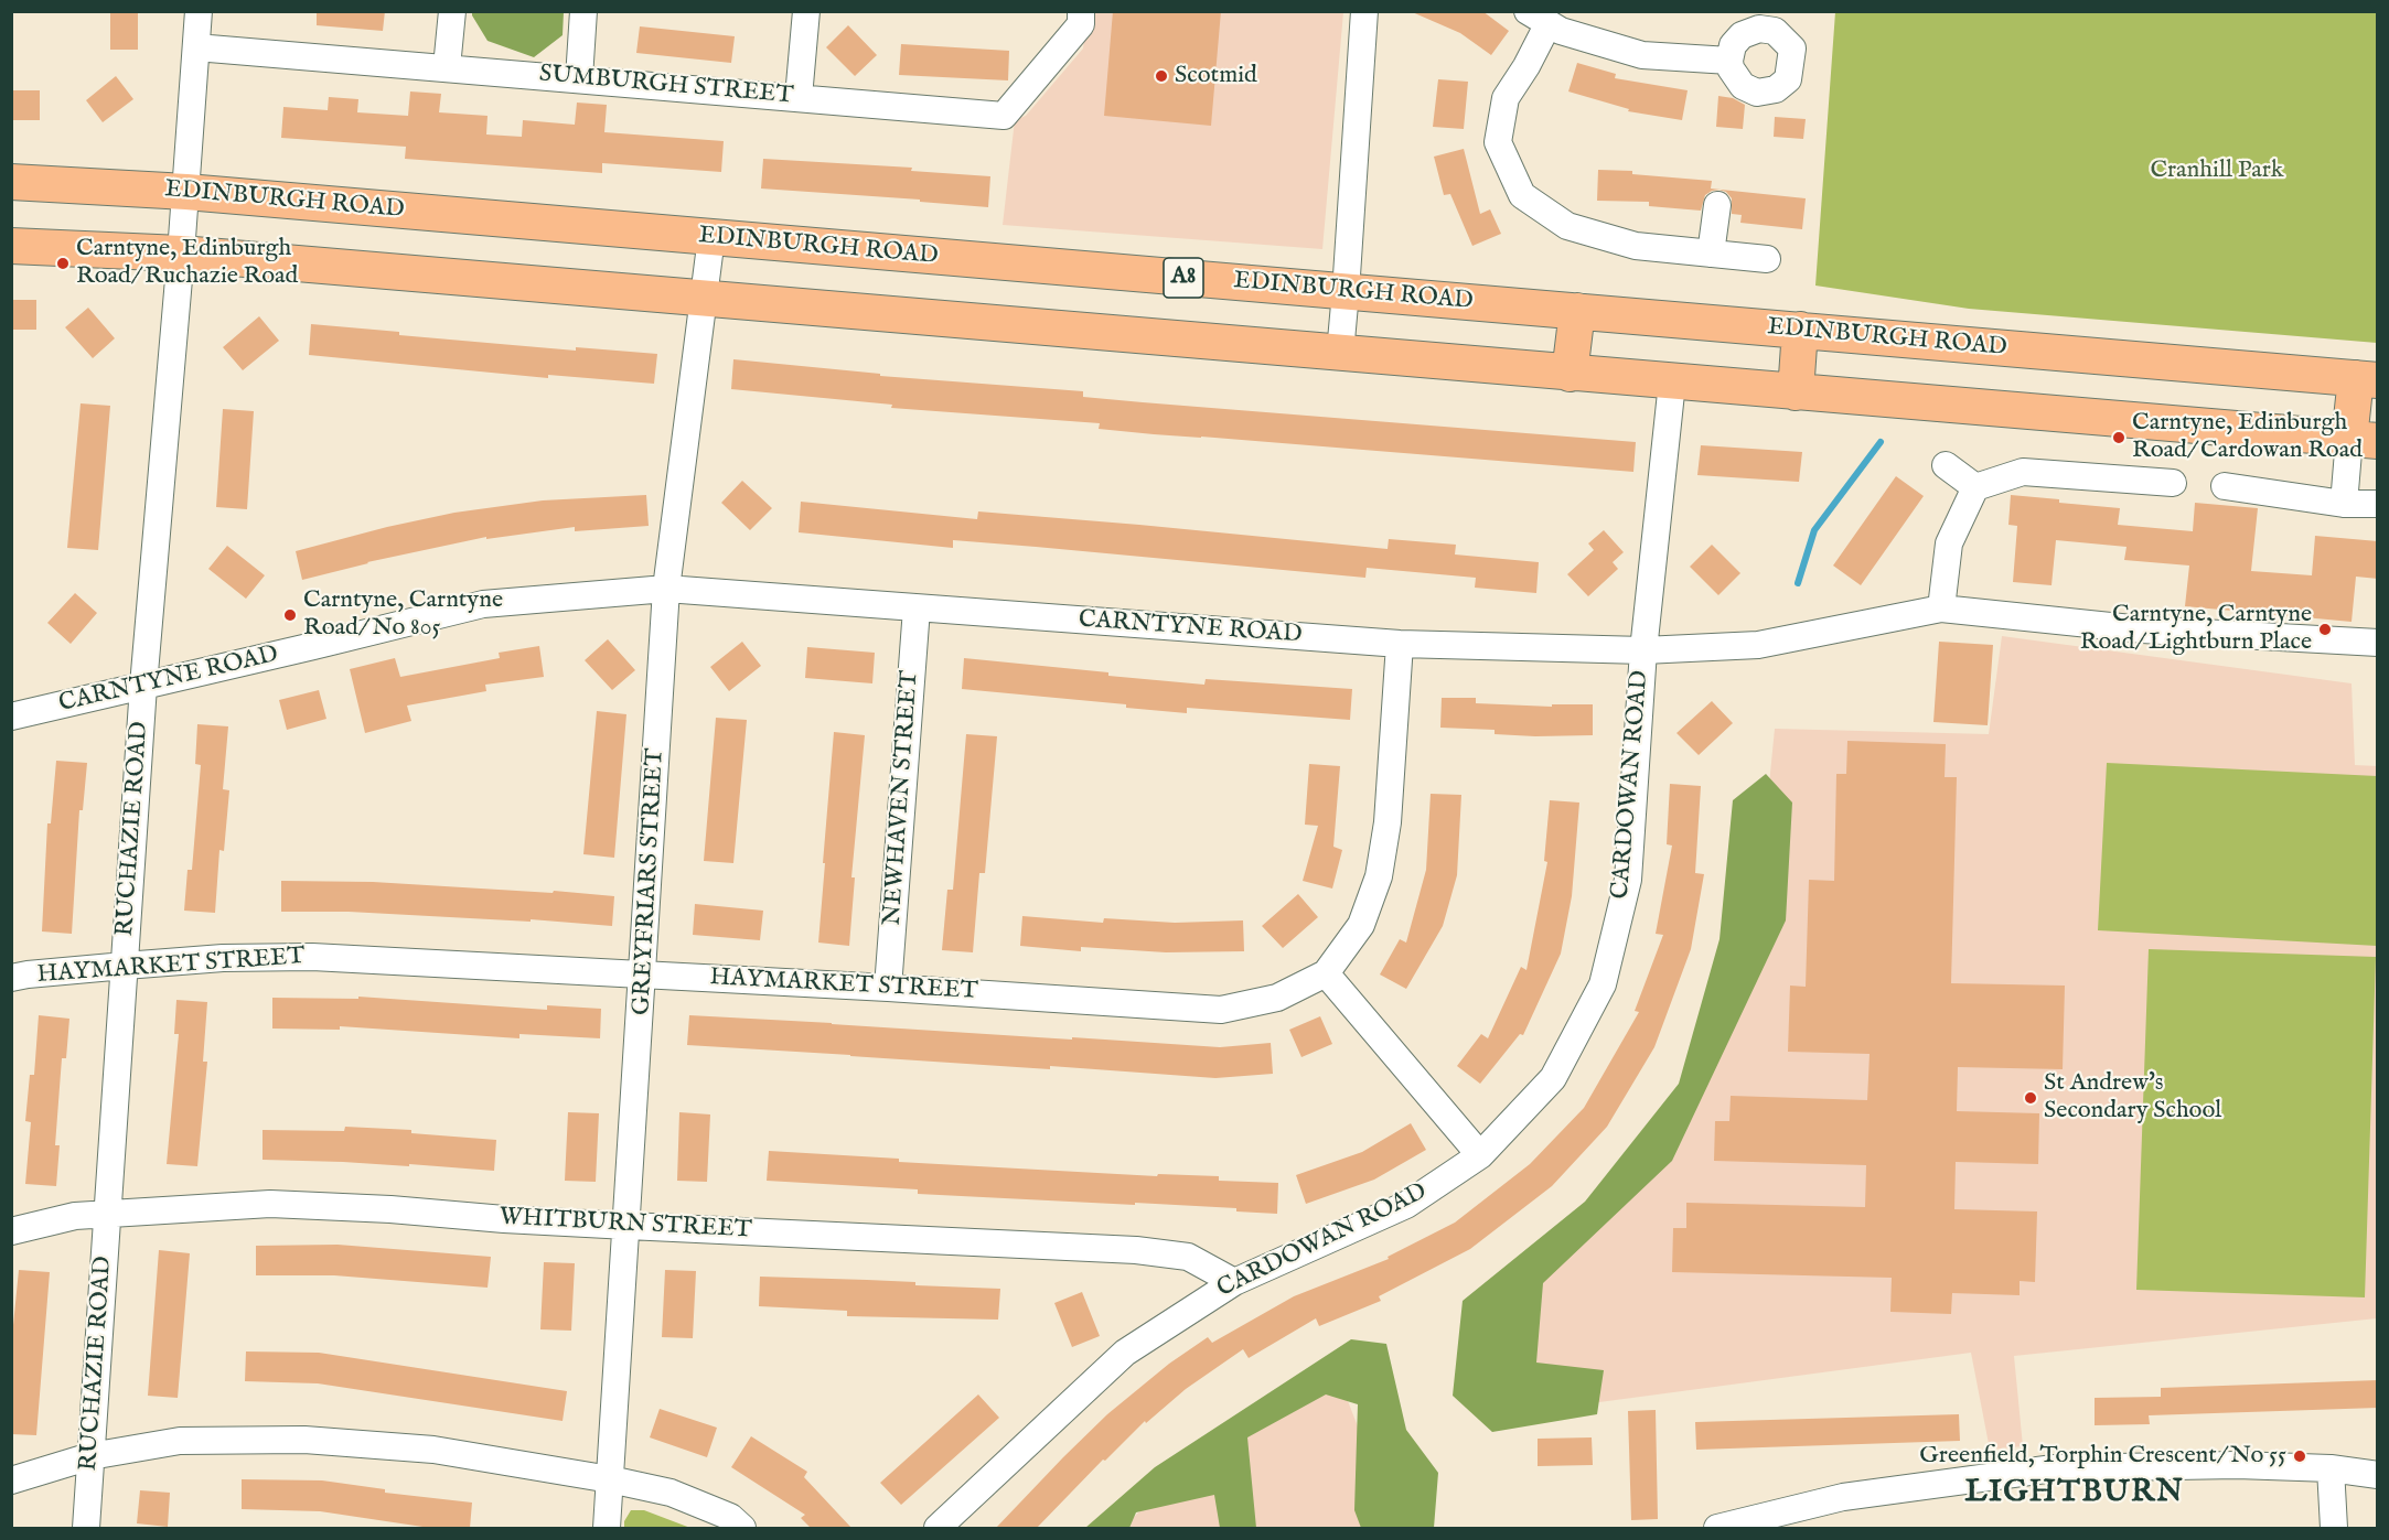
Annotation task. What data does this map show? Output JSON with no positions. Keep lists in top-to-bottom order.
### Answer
{
  "streets": {
    "main road": ["EDINBURGH ROAD", "A8"],
    "street": [
      "SUMBURGH STREET",
      "CARNTYNE ROAD",
      "CARDOWAN ROAD",
      "NEWHAVEN STREET",
      "RUCHAZIE ROAD",
      "GREYFRIARS STREET",
      "HAYMARKET STREET",
      "WHITBURN STREET"
    ]
  },
  "crossings": [
    ["SUMBURGH STREET", "RUCHAZIE ROAD"],
    ["EDINBURGH ROAD", "A8"],
    ["EDINBURGH ROAD", "RUCHAZIE ROAD"],
    ["EDINBURGH ROAD", "GREYFRIARS STREET"],
    ["CARNTYNE ROAD", "CARDOWAN ROAD"],
    ["CARNTYNE ROAD", "NEWHAVEN STREET"],
    ["CARNTYNE ROAD", "RUCHAZIE ROAD"],
    ["CARNTYNE ROAD", "GREYFRIARS STREET"],
    ["CARNTYNE ROAD", "HAYMARKET STREET"],
    ["CARDOWAN ROAD", "WHITBURN STREET"],
    ["NEWHAVEN STREET", "HAYMARKET STREET"],
    ["RUCHAZIE ROAD", "HAYMARKET STREET"],
    ["RUCHAZIE ROAD", "WHITBURN STREET"],
    ["GREYFRIARS STREET", "HAYMARKET STREET"],
    ["GREYFRIARS STREET", "WHITBURN STREET"]
  ],
  "districts": ["LIGHTBURN"],
  "parks": ["Cranhill Park"],
  "places": [
    "Scotmid",
    "Carntyne, Edinburgh Road/ Ruchazie Road",
    "Carntyne, Edinburgh Road/ Cardowan Road",
    "Carntyne, Carntyne Road/ No 805",
    "Carntyne, Carntyne Road/ Lightburn Place",
    "St Andrew's Secondary School",
    "Greenfield, Torphin Crescent/ No 55"
  ]
}
